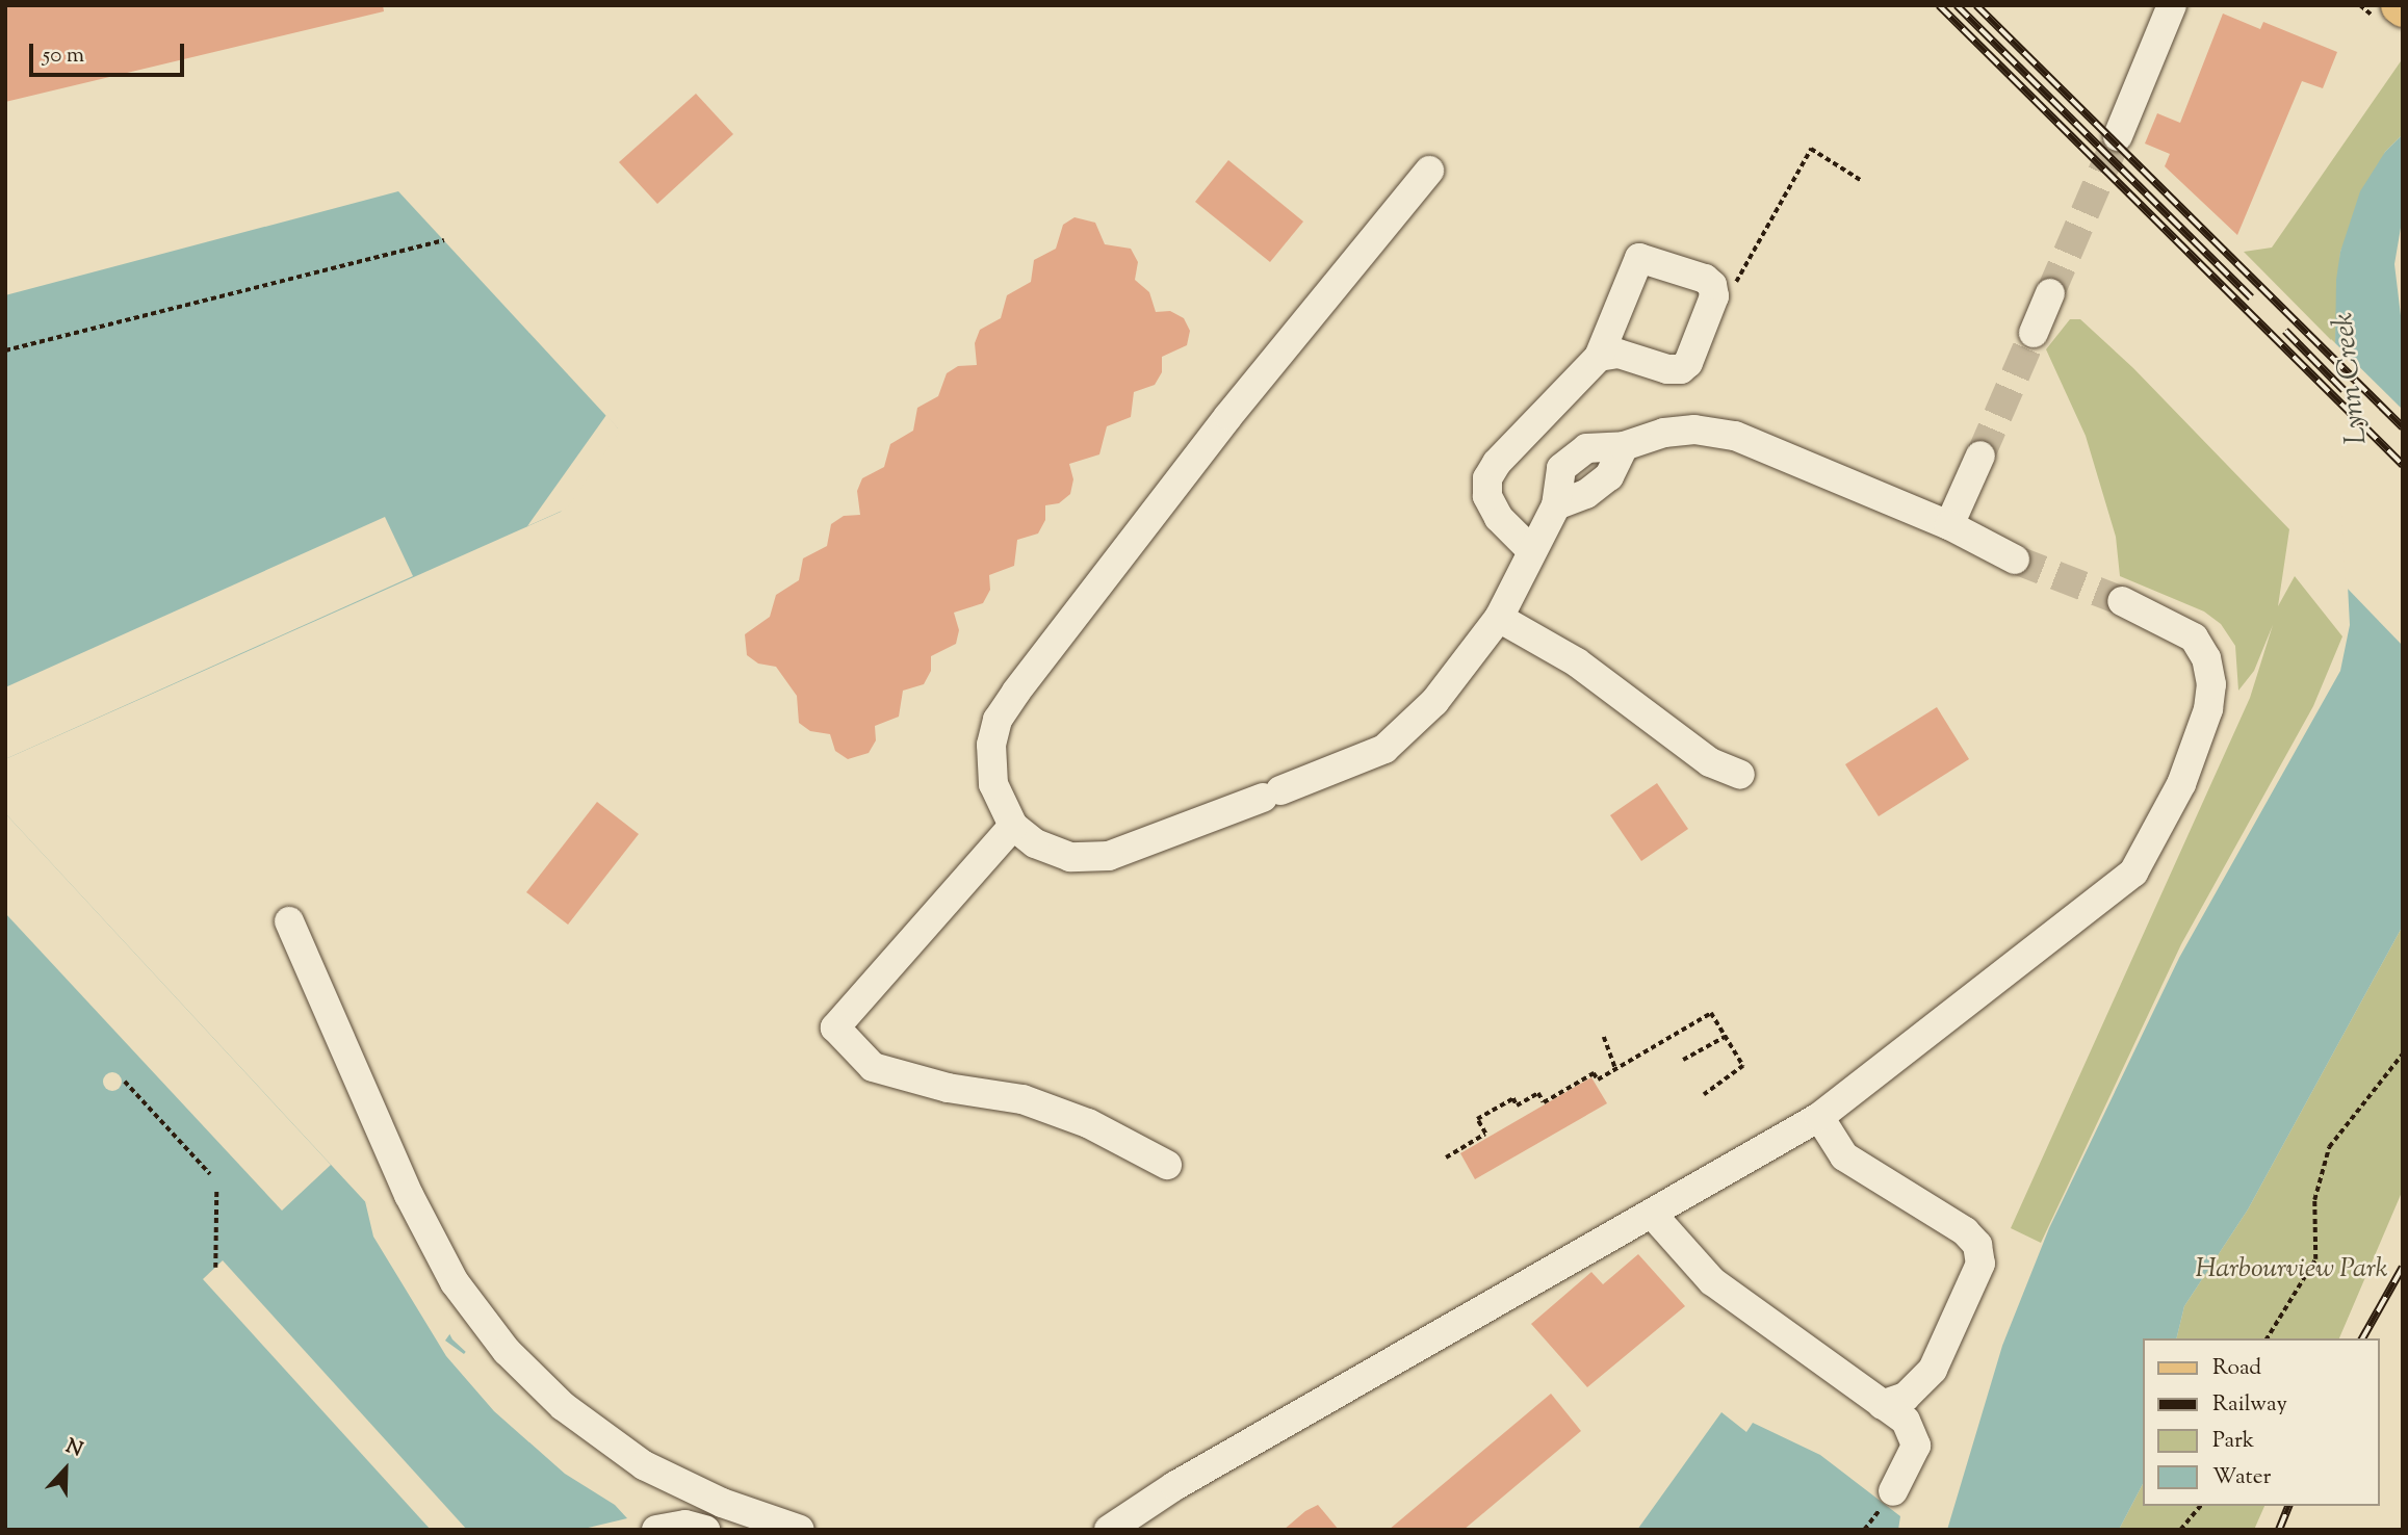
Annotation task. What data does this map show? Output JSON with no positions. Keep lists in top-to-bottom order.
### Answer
{
  "water": ["Lynn Creek"],
  "parks": ["Harbourview Park"],
  "legend": [
    "Road",
    "Railway",
    "Park",
    "Water"
  ],
  "scale_bar": "50 m",
  "north": "top"
}
